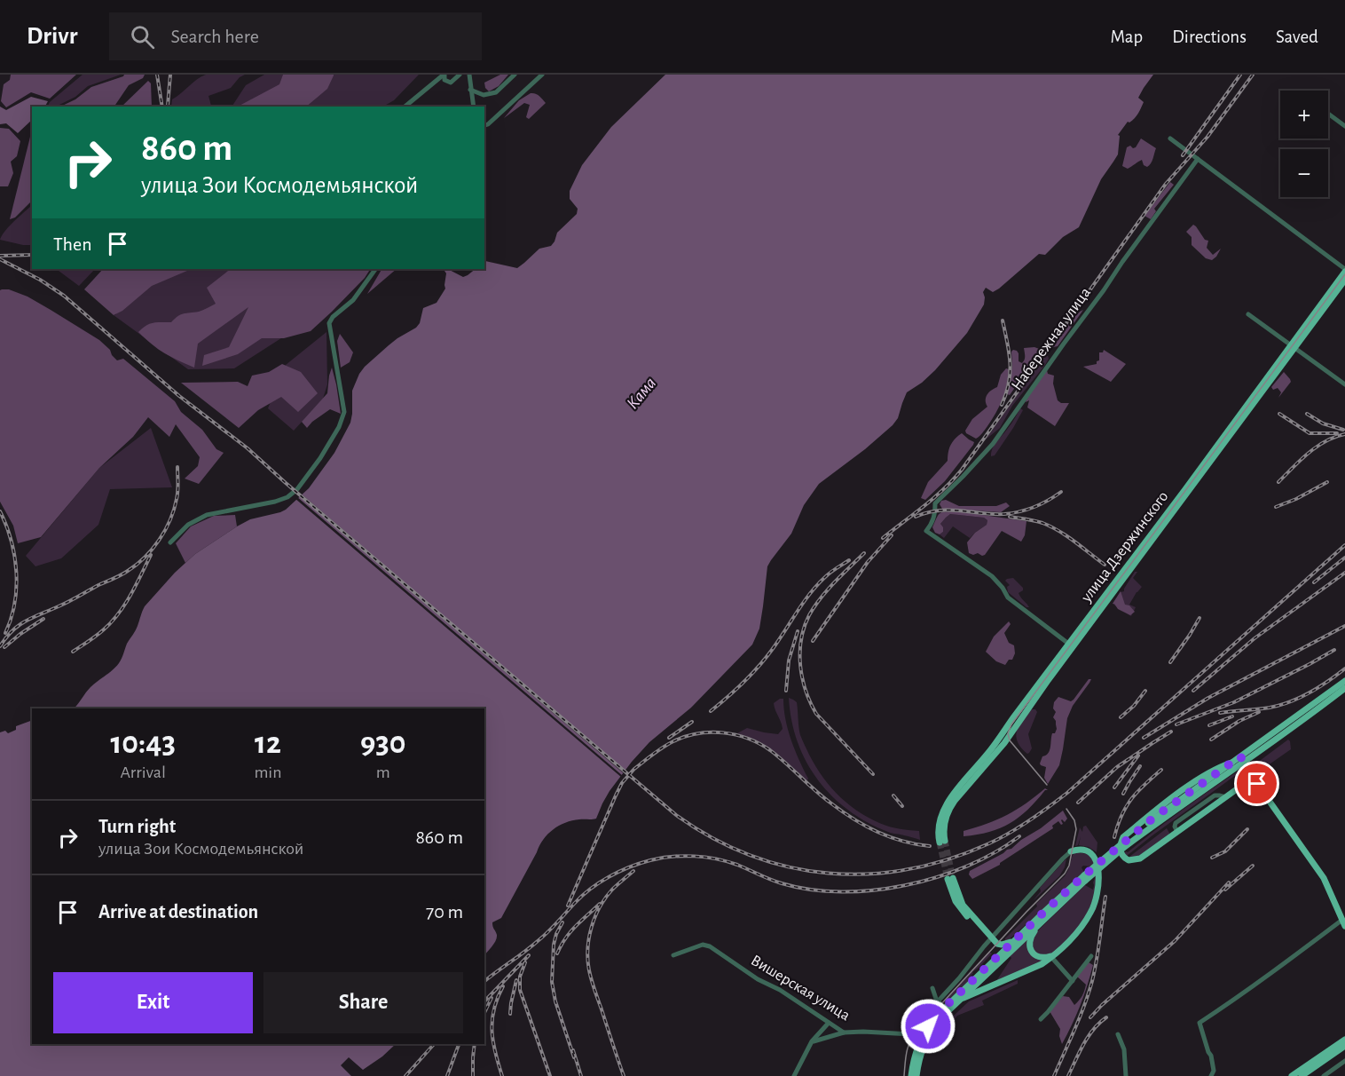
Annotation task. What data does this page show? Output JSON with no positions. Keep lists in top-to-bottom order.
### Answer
{
  "streets": {
    "main road": ["улица Дзержинского"],
    "street": ["Набережная улица", "Вишерская улица"]
  },
  "crossings": [
    ["Набережная улица", "улица Дзержинского"]
  ],
  "water": ["Кама"],
  "page": {
    "header": "Drivr",
    "search": "Search here",
    "nav": ["Map", "Directions", "Saved"],
    "map_buttons": ["+", "−"],
    "turn": ["860 m", "улица Зои Космодемьянской"],
    "then": "Then",
    "eta": [
      "10:43",
      "Arrival",
      "12",
      "min",
      "930",
      "m"
    ],
    "list": [
      {
        "name": "Turn right",
        "note": "улица Зои Космодемьянской",
        "value": "860 m"
      },
      {
        "name": "Arrive at destination",
        "value": "70 m"
      }
    ],
    "buttons": ["Exit", "Share"]
  }
}
